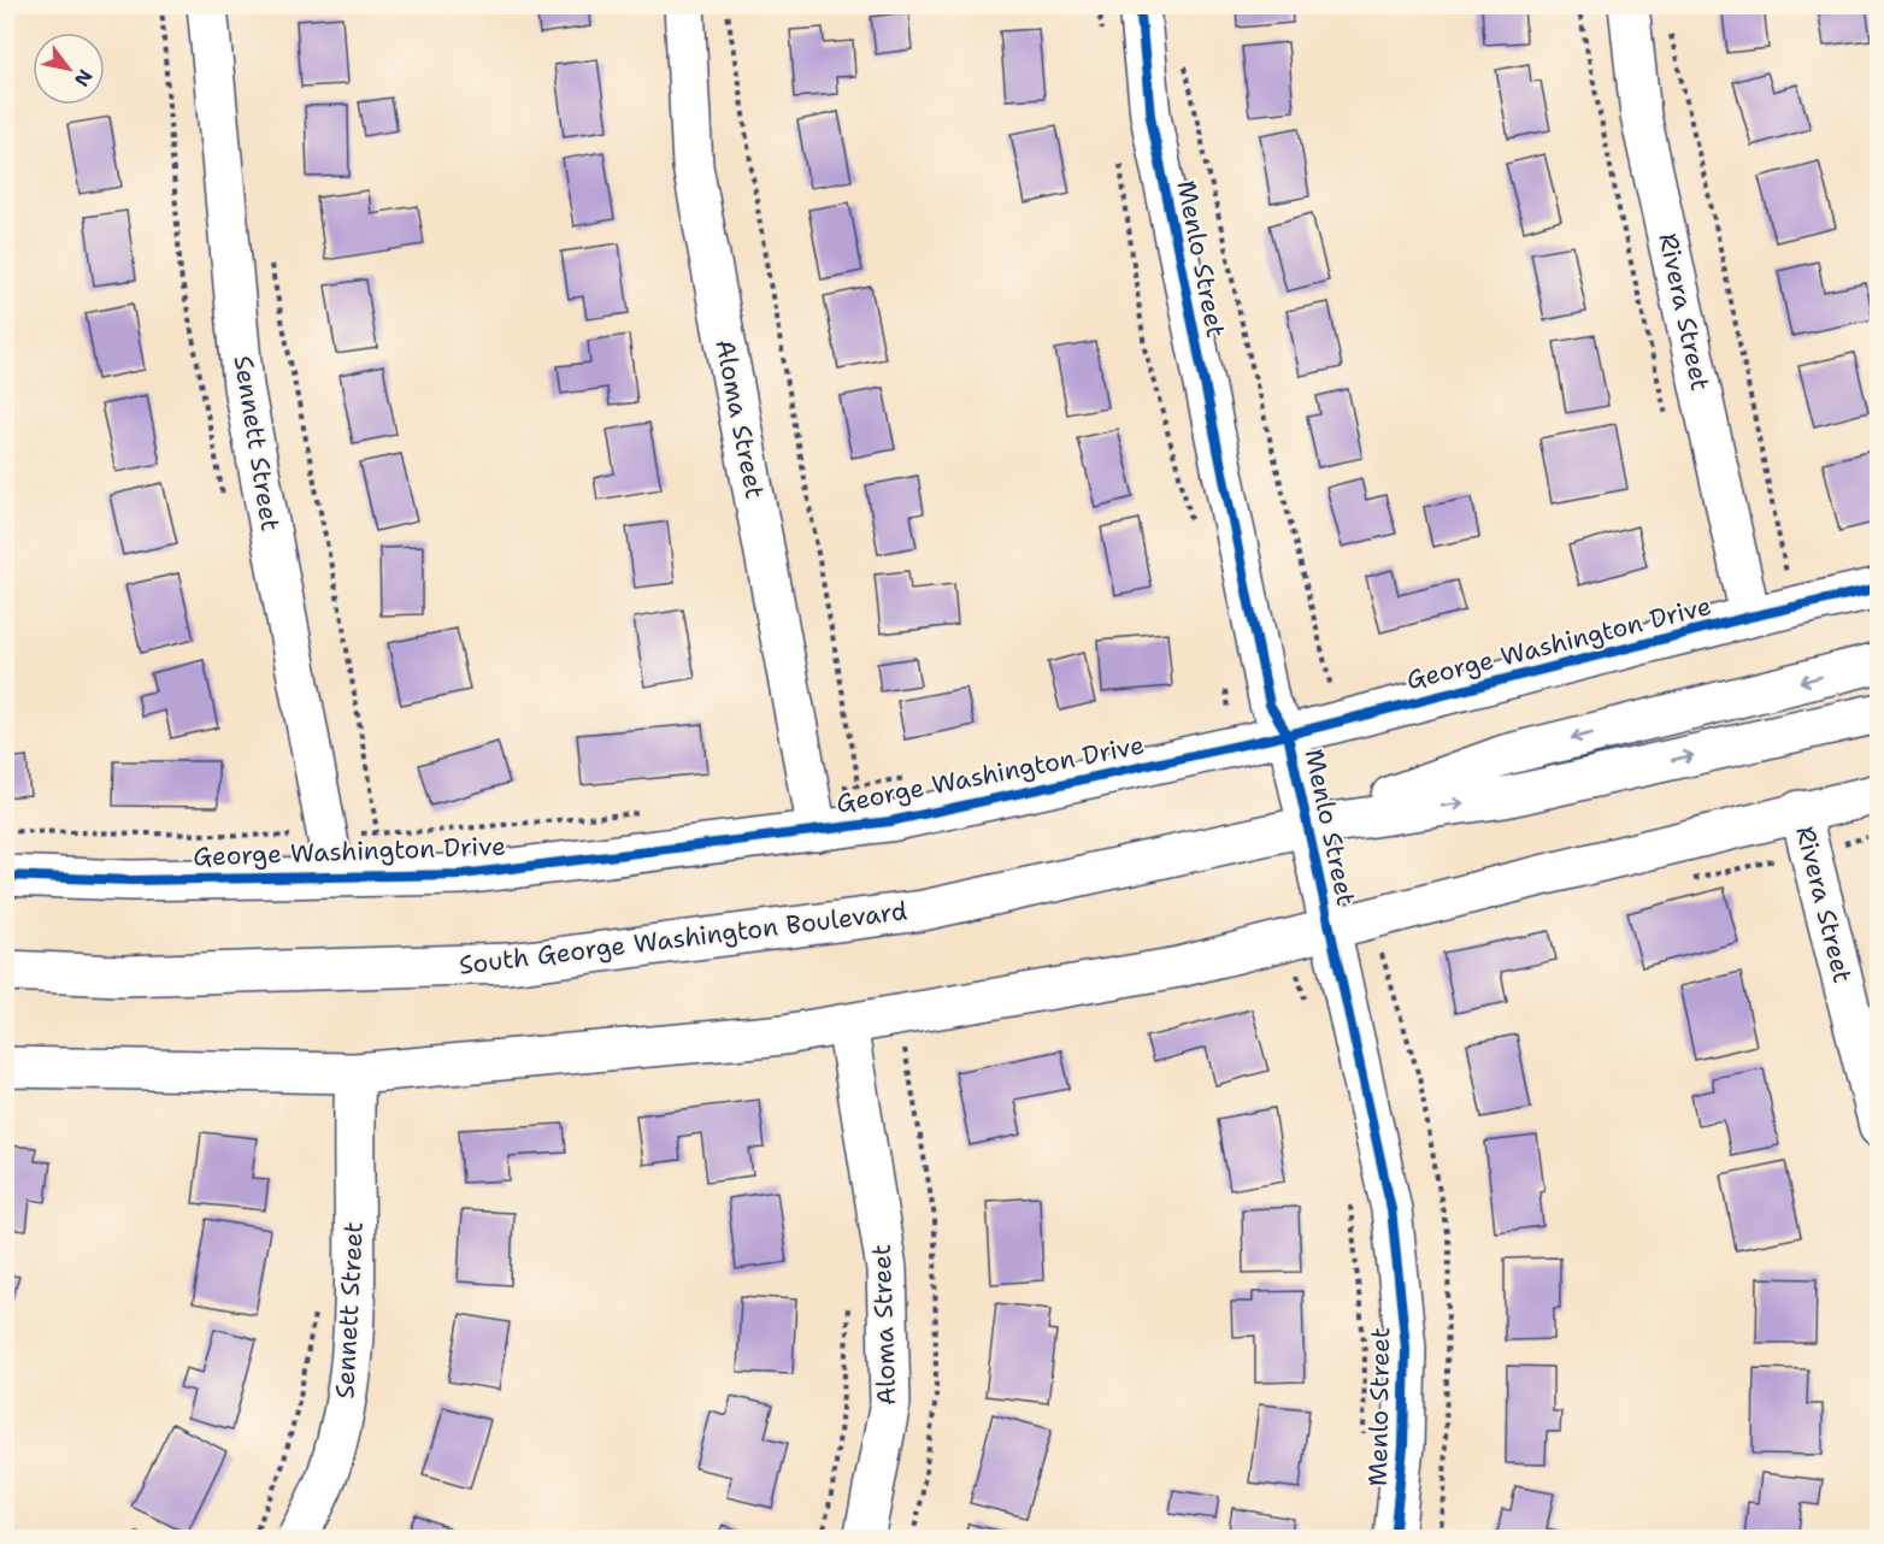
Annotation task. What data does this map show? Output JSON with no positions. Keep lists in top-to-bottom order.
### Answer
{
  "streets": {
    "street": [
      "Menlo Street",
      "Rivera Street",
      "Aloma Street",
      "Sennett Street",
      "George Washington Drive",
      "South George Washington Boulevard"
    ]
  },
  "crossings": [
    ["Menlo Street", "George Washington Drive"],
    ["Menlo Street", "South George Washington Boulevard"],
    ["Rivera Street", "George Washington Drive"],
    ["Aloma Street", "George Washington Drive"],
    ["Sennett Street", "George Washington Drive"]
  ],
  "north": "bottom right"
}
